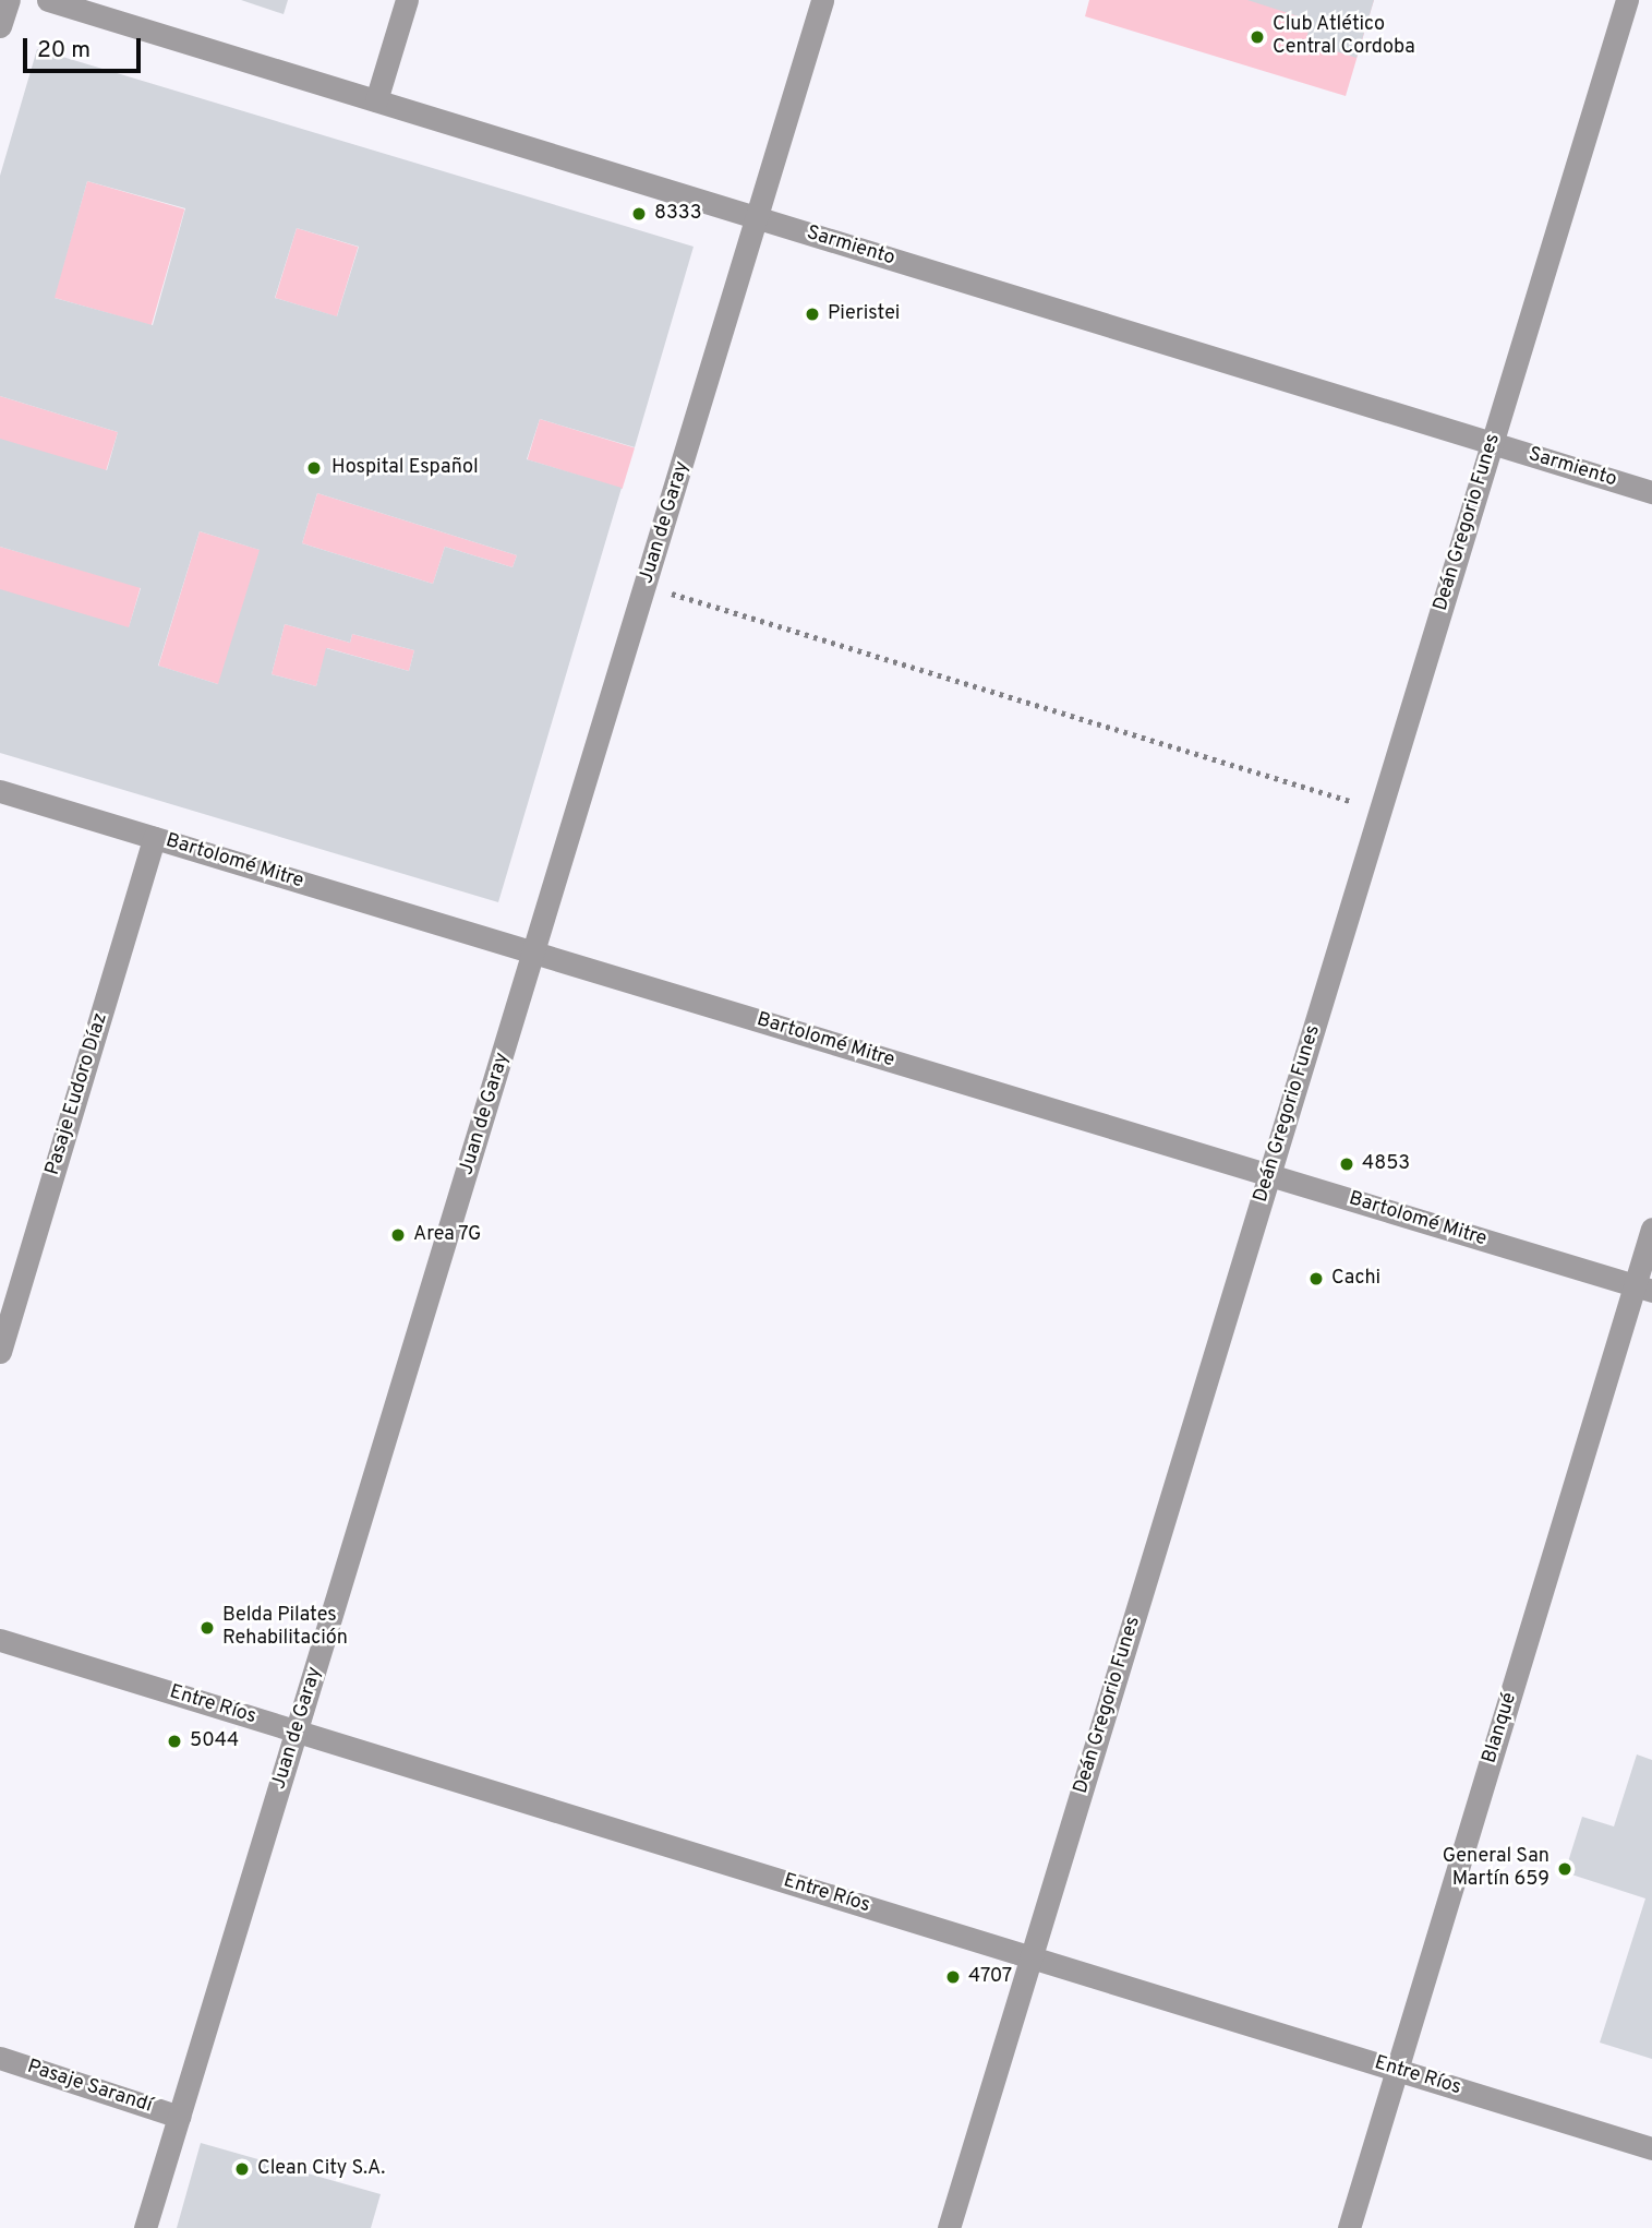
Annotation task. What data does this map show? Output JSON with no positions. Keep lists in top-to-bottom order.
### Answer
{
  "streets": {
    "street": [
      "Sarmiento",
      "Juan de Garay",
      "Deán Gregorio Funes",
      "Bartolomé Mitre",
      "Pasaje Eudoro Díaz",
      "Entre Ríos",
      "Blanqué",
      "Pasaje Sarandí"
    ]
  },
  "crossings": [
    ["Sarmiento", "Juan de Garay"],
    ["Sarmiento", "Deán Gregorio Funes"],
    ["Juan de Garay", "Bartolomé Mitre"],
    ["Juan de Garay", "Entre Ríos"],
    ["Juan de Garay", "Pasaje Sarandí"],
    ["Deán Gregorio Funes", "Bartolomé Mitre"],
    ["Deán Gregorio Funes", "Entre Ríos"],
    ["Bartolomé Mitre", "Pasaje Eudoro Díaz"],
    ["Bartolomé Mitre", "Blanqué"],
    ["Entre Ríos", "Blanqué"]
  ],
  "places": [
    "Club Atlético Central Cordoba",
    "8333",
    "Pieristei",
    "Hospital Español",
    "4853",
    "Area 7G",
    "Cachi",
    "Belda Pilates Rehabilitación",
    "5044",
    "General San Martín 659",
    "4707",
    "Clean City S.A."
  ],
  "scale_bar": "20 m"
}
